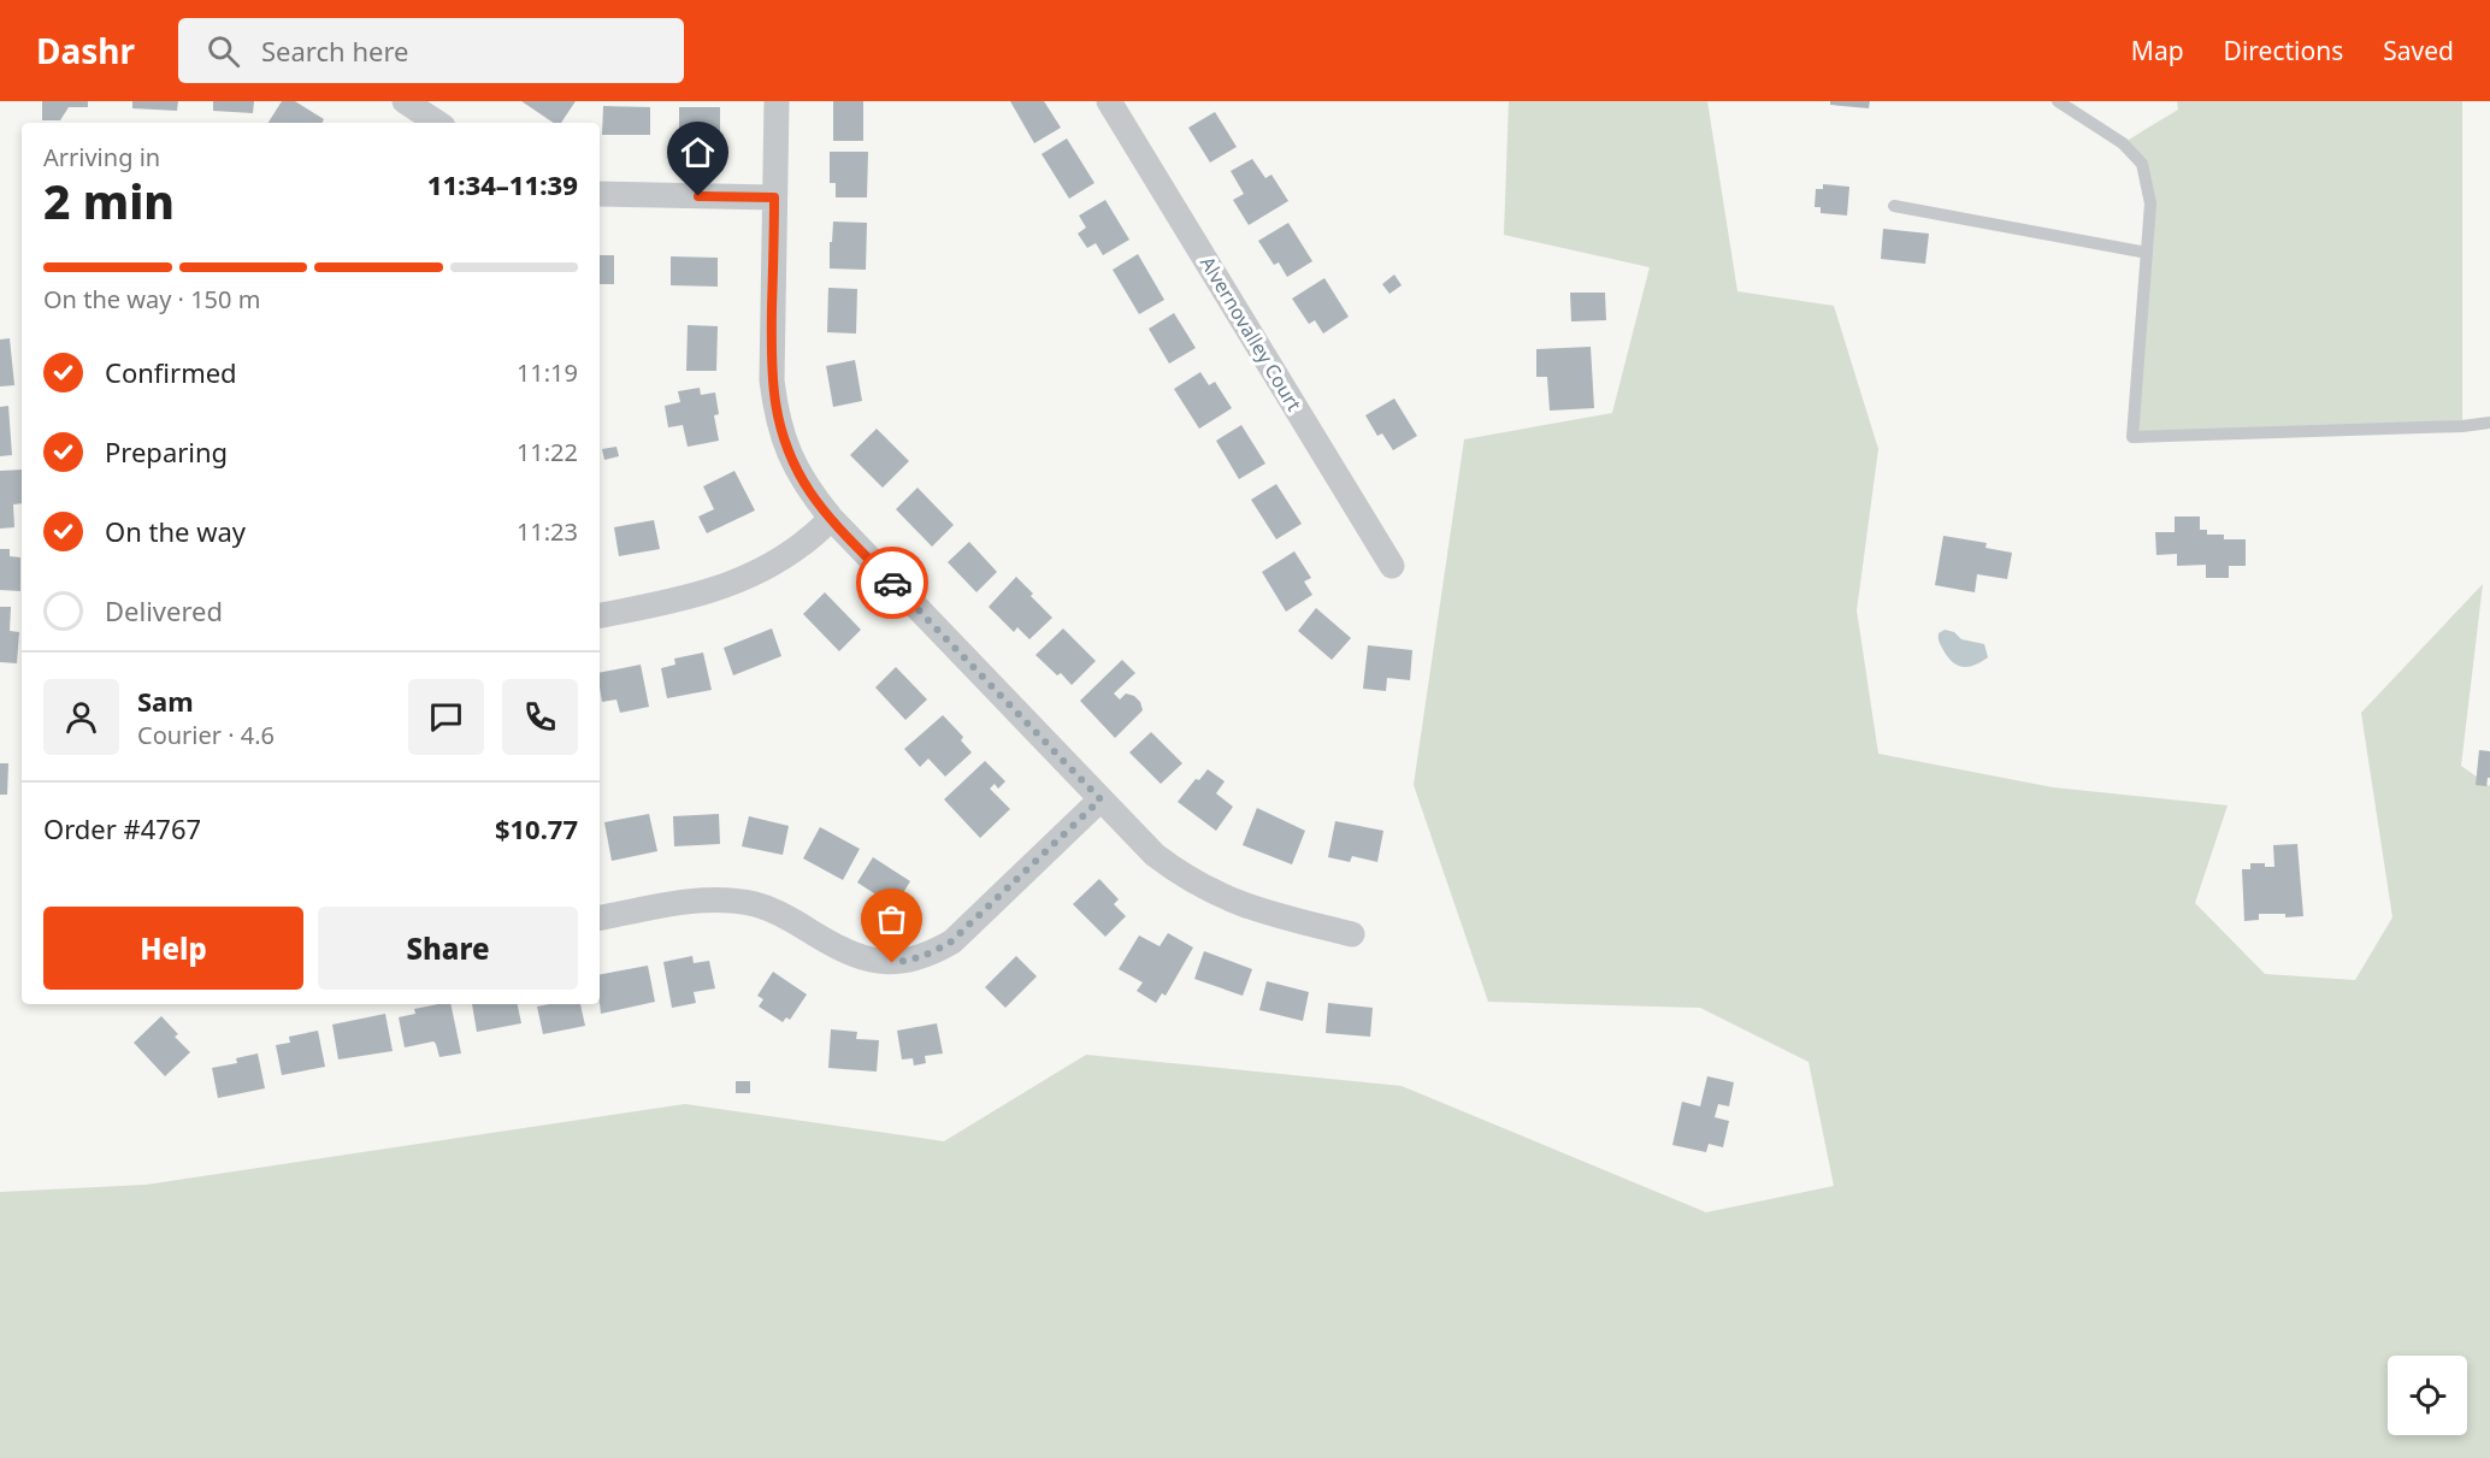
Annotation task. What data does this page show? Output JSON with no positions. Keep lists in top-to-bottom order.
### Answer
{
  "streets": {
    "street": ["Alvernovalley Court"]
  },
  "page": {
    "header": "Dashr",
    "search": "Search here",
    "nav": ["Map", "Directions", "Saved"],
    "heading": ["2 min", "Arriving in", "11:34–11:39"],
    "panel": [
      "Sam",
      "Courier · 4.6",
      "Order #4767",
      "$10.77"
    ],
    "bar": "On the way · 150 m",
    "list": [
      ["Confirmed", "11:19"],
      ["Preparing", "11:22"],
      ["On the way", "11:23"],
      "Delivered"
    ],
    "buttons": ["Help", "Share"]
  }
}
